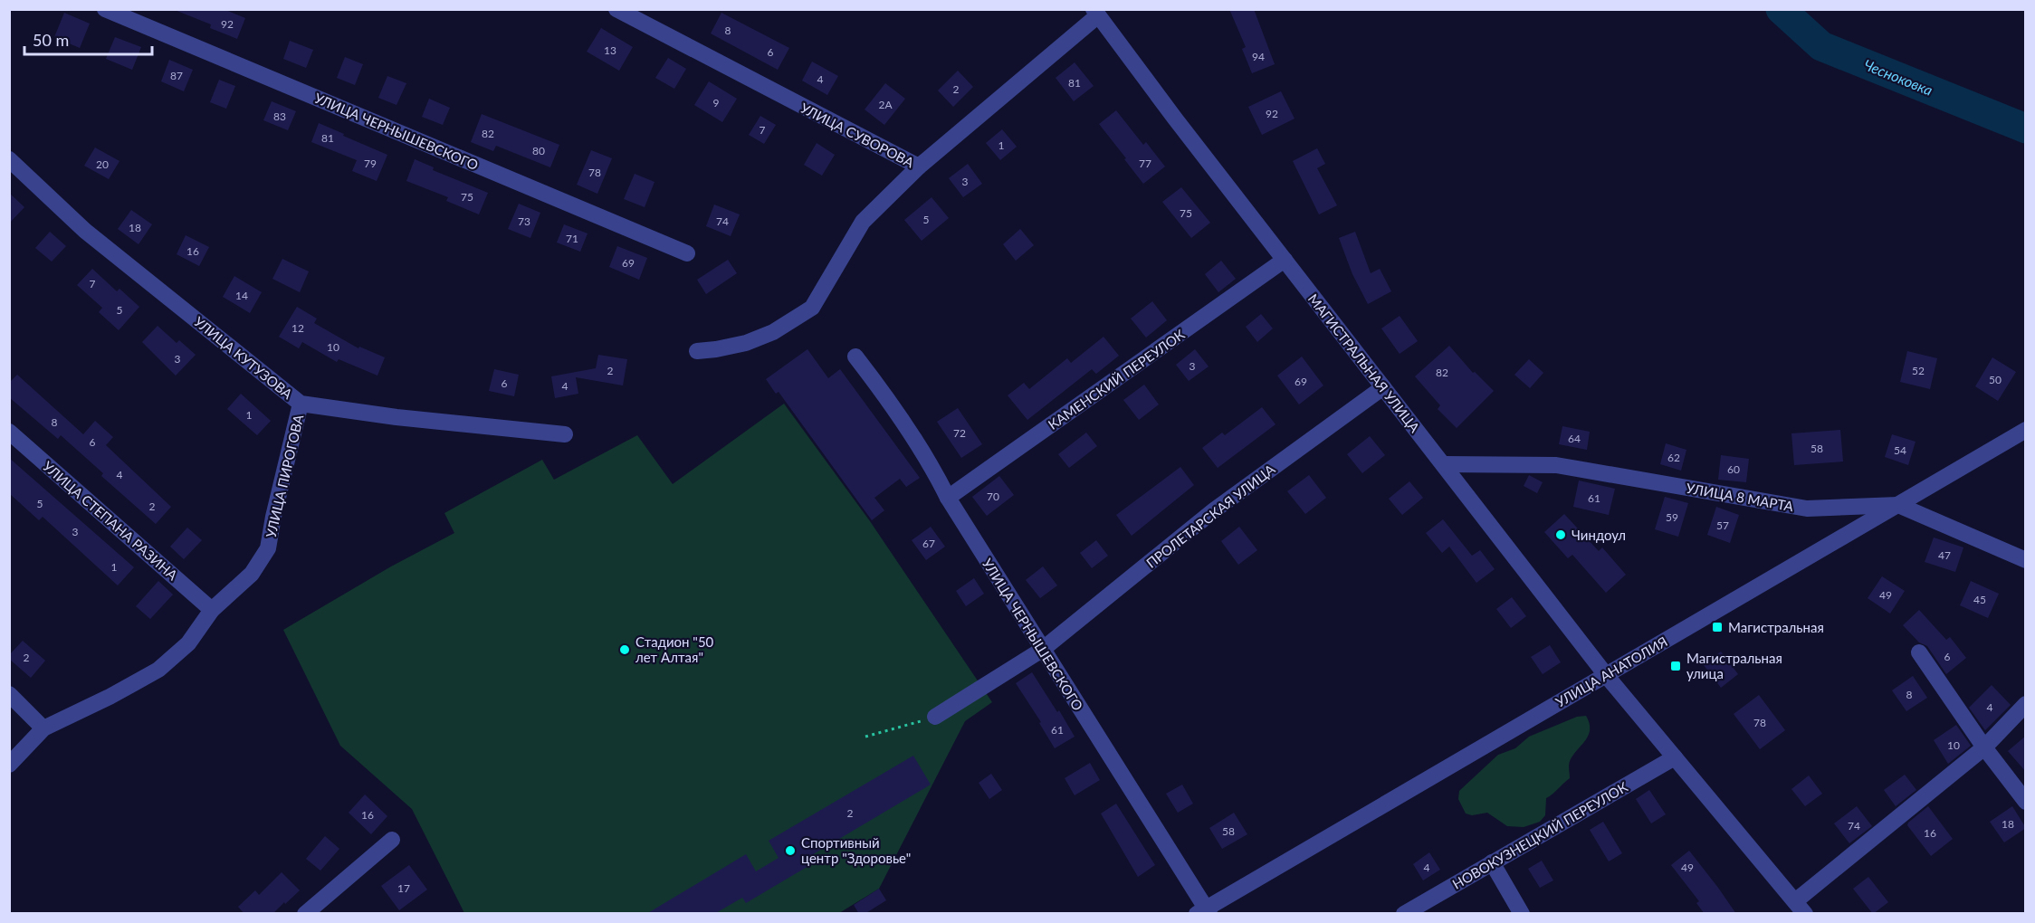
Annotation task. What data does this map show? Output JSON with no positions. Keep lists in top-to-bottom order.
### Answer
{
  "streets": {
    "street": [
      "УЛИЦА ЧЕРНЫШЕВСКОГО",
      "УЛИЦА СУВОРОВА",
      "УЛИЦА КУТУЗОВА",
      "МАГИСТРАЛЬНАЯ УЛИЦА",
      "КАМЕНСКИЙ ПЕРЕУЛОК",
      "УЛИЦА ПИРОГОВА",
      "УЛИЦА 8 МАРТА",
      "ПРОЛЕТАРСКАЯ УЛИЦА",
      "УЛИЦА СТЕПАНА РАЗИНА",
      "УЛИЦА АНАТОЛИЯ",
      "НОВОКУЗНЕЦКИЙ ПЕРЕУЛОК"
    ]
  },
  "crossings": [
    ["УЛИЦА ЧЕРНЫШЕВСКОГО", "КАМЕНСКИЙ ПЕРЕУЛОК"],
    ["УЛИЦА ЧЕРНЫШЕВСКОГО", "ПРОЛЕТАРСКАЯ УЛИЦА"],
    ["УЛИЦА ЧЕРНЫШЕВСКОГО", "УЛИЦА АНАТОЛИЯ"],
    ["УЛИЦА СУВОРОВА", "МАГИСТРАЛЬНАЯ УЛИЦА"],
    ["УЛИЦА КУТУЗОВА", "УЛИЦА ПИРОГОВА"],
    ["МАГИСТРАЛЬНАЯ УЛИЦА", "КАМЕНСКИЙ ПЕРЕУЛОК"],
    ["МАГИСТРАЛЬНАЯ УЛИЦА", "УЛИЦА 8 МАРТА"],
    ["МАГИСТРАЛЬНАЯ УЛИЦА", "ПРОЛЕТАРСКАЯ УЛИЦА"],
    ["МАГИСТРАЛЬНАЯ УЛИЦА", "УЛИЦА АНАТОЛИЯ"],
    ["МАГИСТРАЛЬНАЯ УЛИЦА", "НОВОКУЗНЕЦКИЙ ПЕРЕУЛОК"],
    ["УЛИЦА ПИРОГОВА", "УЛИЦА СТЕПАНА РАЗИНА"],
    ["УЛИЦА 8 МАРТА", "УЛИЦА АНАТОЛИЯ"]
  ],
  "water": ["Чесноковка"],
  "places": {
    "other": ["Чиндоул", "Стадион \"50 лет Алтая\"", "Спортивный центр \"Здоровье\""],
    "transit": ["Магистральная", "Магистральная улица"]
  },
  "house_numbers": [
    "92",
    "8",
    "13",
    "6",
    "94",
    "87",
    "4",
    "81",
    "2",
    "9",
    "2А",
    "92",
    "83",
    "7",
    "82",
    "81",
    "1",
    "80",
    "79",
    "77",
    "20",
    "78",
    "3",
    "75",
    "75",
    "5",
    "73",
    "74",
    "18",
    "71",
    "16",
    "69",
    "7",
    "14",
    "5",
    "12",
    "10",
    "3",
    "3",
    "2",
    "52",
    "82",
    "50",
    "69",
    "6",
    "4",
    "1",
    "8",
    "72",
    "64",
    "6",
    "58",
    "54",
    "62",
    "60",
    "4",
    "70",
    "61",
    "5",
    "2",
    "59",
    "57",
    "3",
    "67",
    "47",
    "1",
    "49",
    "45",
    "6",
    "2",
    "8",
    "4",
    "78",
    "61",
    "10",
    "2",
    "16",
    "18",
    "74",
    "58",
    "16",
    "4",
    "49",
    "17"
  ],
  "scale_bar": "50 m"
}
